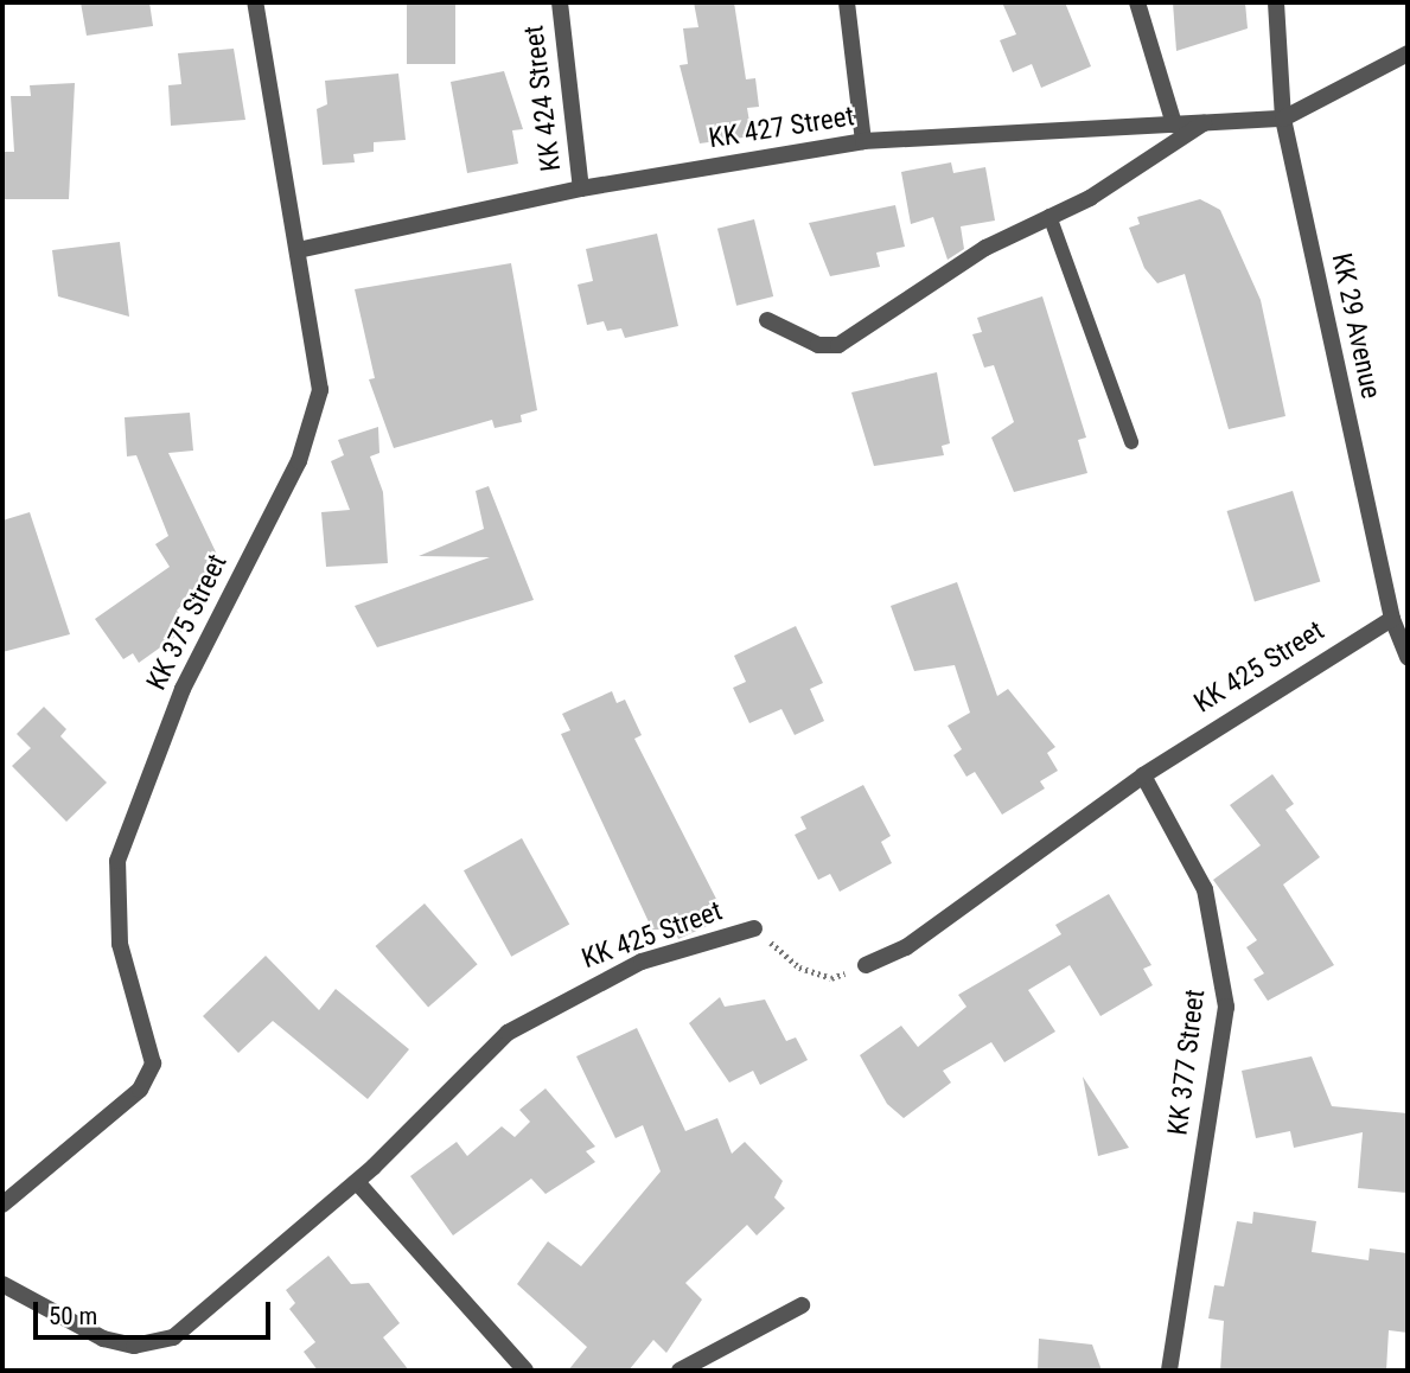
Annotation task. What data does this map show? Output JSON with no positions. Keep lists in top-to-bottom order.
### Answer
{
  "streets": {
    "street": [
      "KK 424 Street",
      "KK 427 Street",
      "KK 29 Avenue",
      "KK 375 Street",
      "KK 425 Street",
      "KK 377 Street"
    ]
  },
  "crossings": [
    ["KK 424 Street", "KK 427 Street"],
    ["KK 427 Street", "KK 29 Avenue"],
    ["KK 427 Street", "KK 375 Street"],
    ["KK 29 Avenue", "KK 425 Street"],
    ["KK 425 Street", "KK 377 Street"]
  ],
  "scale_bar": "50 m"
}
